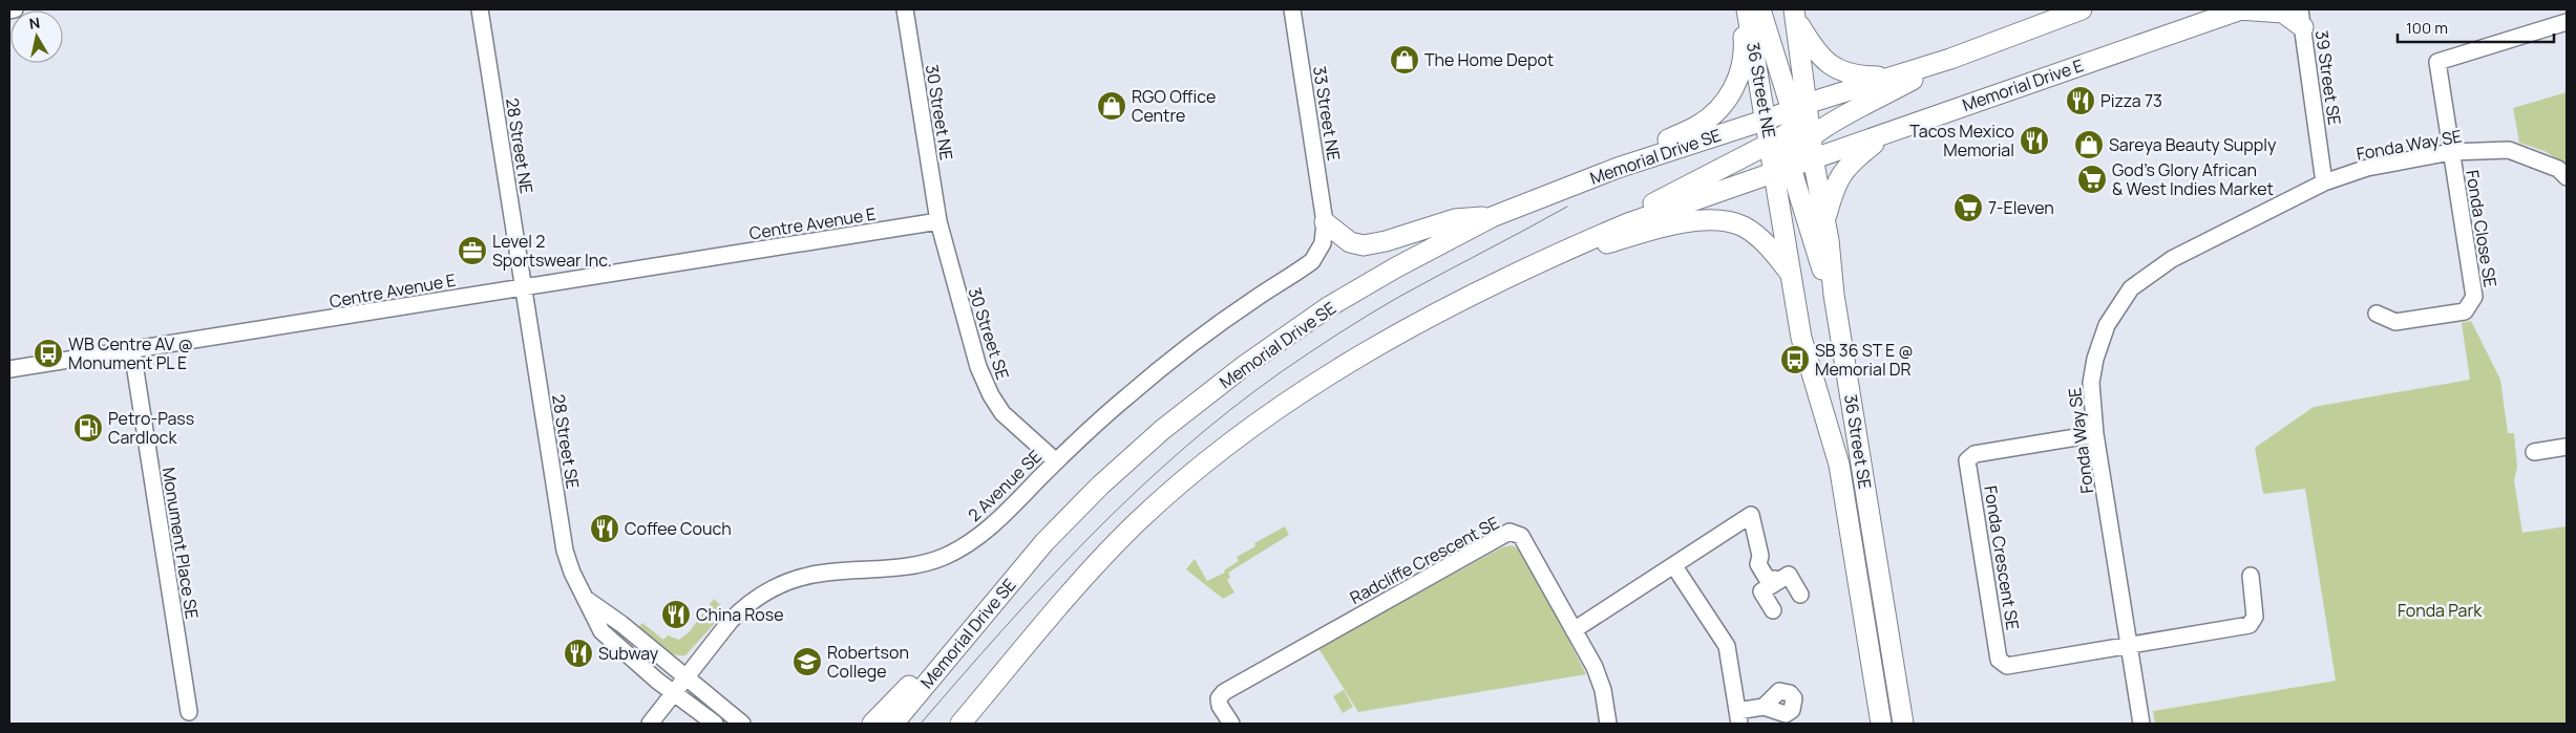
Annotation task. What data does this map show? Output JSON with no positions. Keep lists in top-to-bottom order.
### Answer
{
  "streets": {
    "main road": [
      "Memorial Drive E",
      "36 Street NE",
      "Memorial Drive SE",
      "36 Street SE"
    ],
    "street": [
      "39 Street SE",
      "30 Street NE",
      "33 Street NE",
      "Fonda Way SE",
      "28 Street NE",
      "Centre Avenue E",
      "Fonda Close SE",
      "30 Street SE",
      "28 Street SE",
      "2 Avenue SE",
      "Monument Place SE",
      "Fonda Crescent SE",
      "Radcliffe Crescent SE"
    ]
  },
  "crossings": [
    ["39 Street SE", "Fonda Way SE"],
    ["Memorial Drive E", "36 Street SE"],
    ["36 Street NE", "Memorial Drive SE"],
    ["30 Street NE", "Centre Avenue E"],
    ["30 Street NE", "30 Street SE"],
    ["33 Street NE", "2 Avenue SE"],
    ["Fonda Way SE", "Fonda Close SE"],
    ["Fonda Way SE", "Fonda Crescent SE"],
    ["28 Street NE", "Centre Avenue E"],
    ["28 Street NE", "28 Street SE"],
    ["Centre Avenue E", "30 Street SE"],
    ["Centre Avenue E", "28 Street SE"],
    ["Centre Avenue E", "Monument Place SE"],
    ["30 Street SE", "2 Avenue SE"],
    ["28 Street SE", "2 Avenue SE"]
  ],
  "parks": ["Fonda Park"],
  "places": {
    "shop": ["The Home Depot", "RGO Office Centre", "Sareya Beauty Supply"],
    "restaurant": [
      "Pizza 73",
      "Tacos Mexico Memorial",
      "Coffee Couch",
      "China Rose",
      "Subway"
    ],
    "supermarket": ["God's Glory African & West Indies Market", "7-Eleven"],
    "office": ["Level 2 Sportswear Inc."],
    "bus stop": ["WB Centre AV @ Monument PL E", "SB 36 ST E @ Memorial DR"],
    "fuel station": ["Petro-Pass Cardlock"],
    "school or university": ["Robertson College"]
  },
  "scale_bar": "100 m",
  "north": "top"
}
